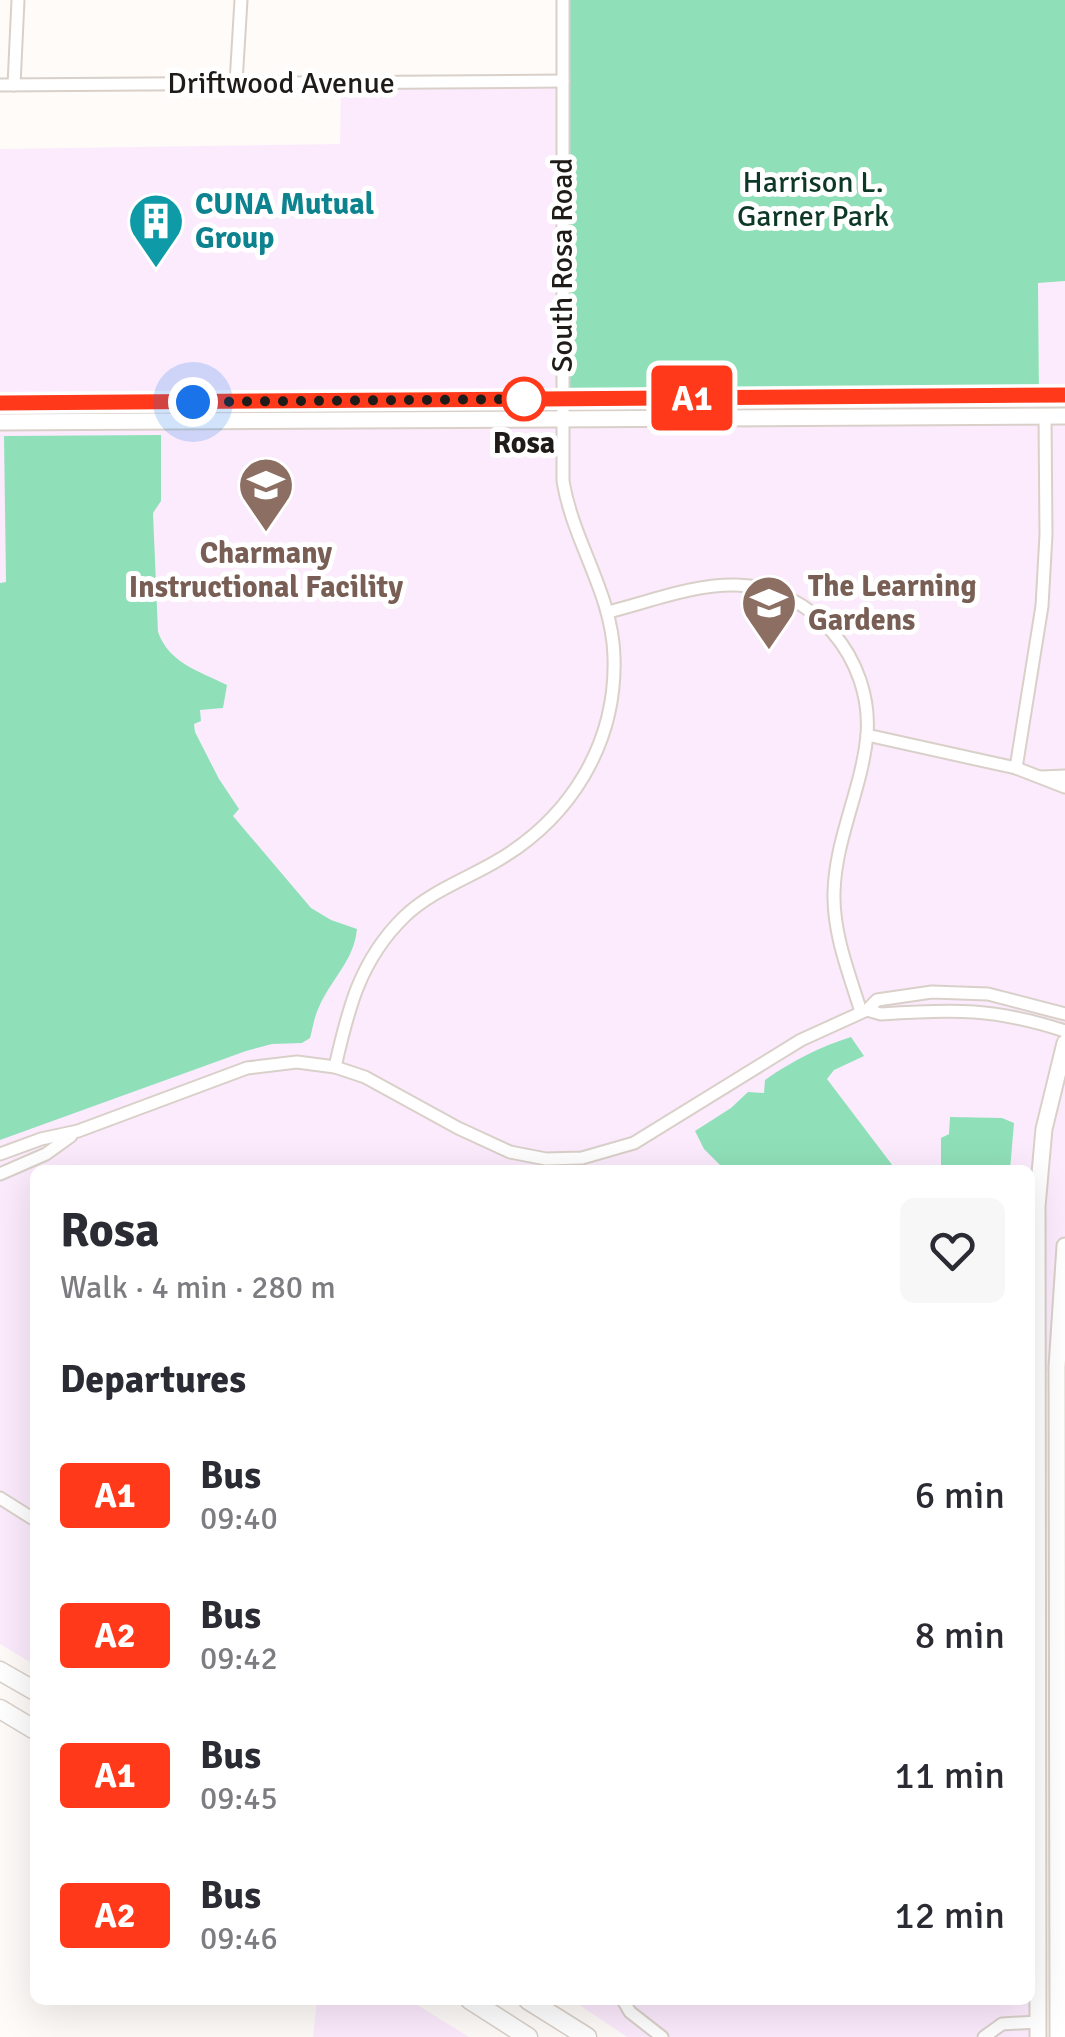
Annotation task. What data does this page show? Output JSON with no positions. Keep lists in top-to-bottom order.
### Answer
{
  "streets": {
    "street": ["Driftwood Avenue", "South Rosa Road"]
  },
  "crossings": [
    ["Driftwood Avenue", "South Rosa Road"]
  ],
  "parks": ["Harrison L. Garner Park"],
  "places": {
    "building": ["CUNA Mutual Group"],
    "other": ["Rosa"],
    "school or university": ["Charmany Instructional Facility", "The Learning Gardens"]
  },
  "lines": ["bus line A1"],
  "page": {
    "on_map": "A1",
    "heading": [
      ["Rosa", "Walk · 4 min · 280 m"],
      "Departures"
    ],
    "list": [
      {
        "mark": "A1",
        "name": "Bus",
        "note": "09:40",
        "value": "6 min"
      },
      {
        "mark": "A2",
        "name": "Bus",
        "note": "09:42",
        "value": "8 min"
      },
      {
        "mark": "A1",
        "name": "Bus",
        "note": "09:45",
        "value": "11 min"
      },
      {
        "mark": "A2",
        "name": "Bus",
        "note": "09:46",
        "value": "12 min"
      }
    ]
  }
}
